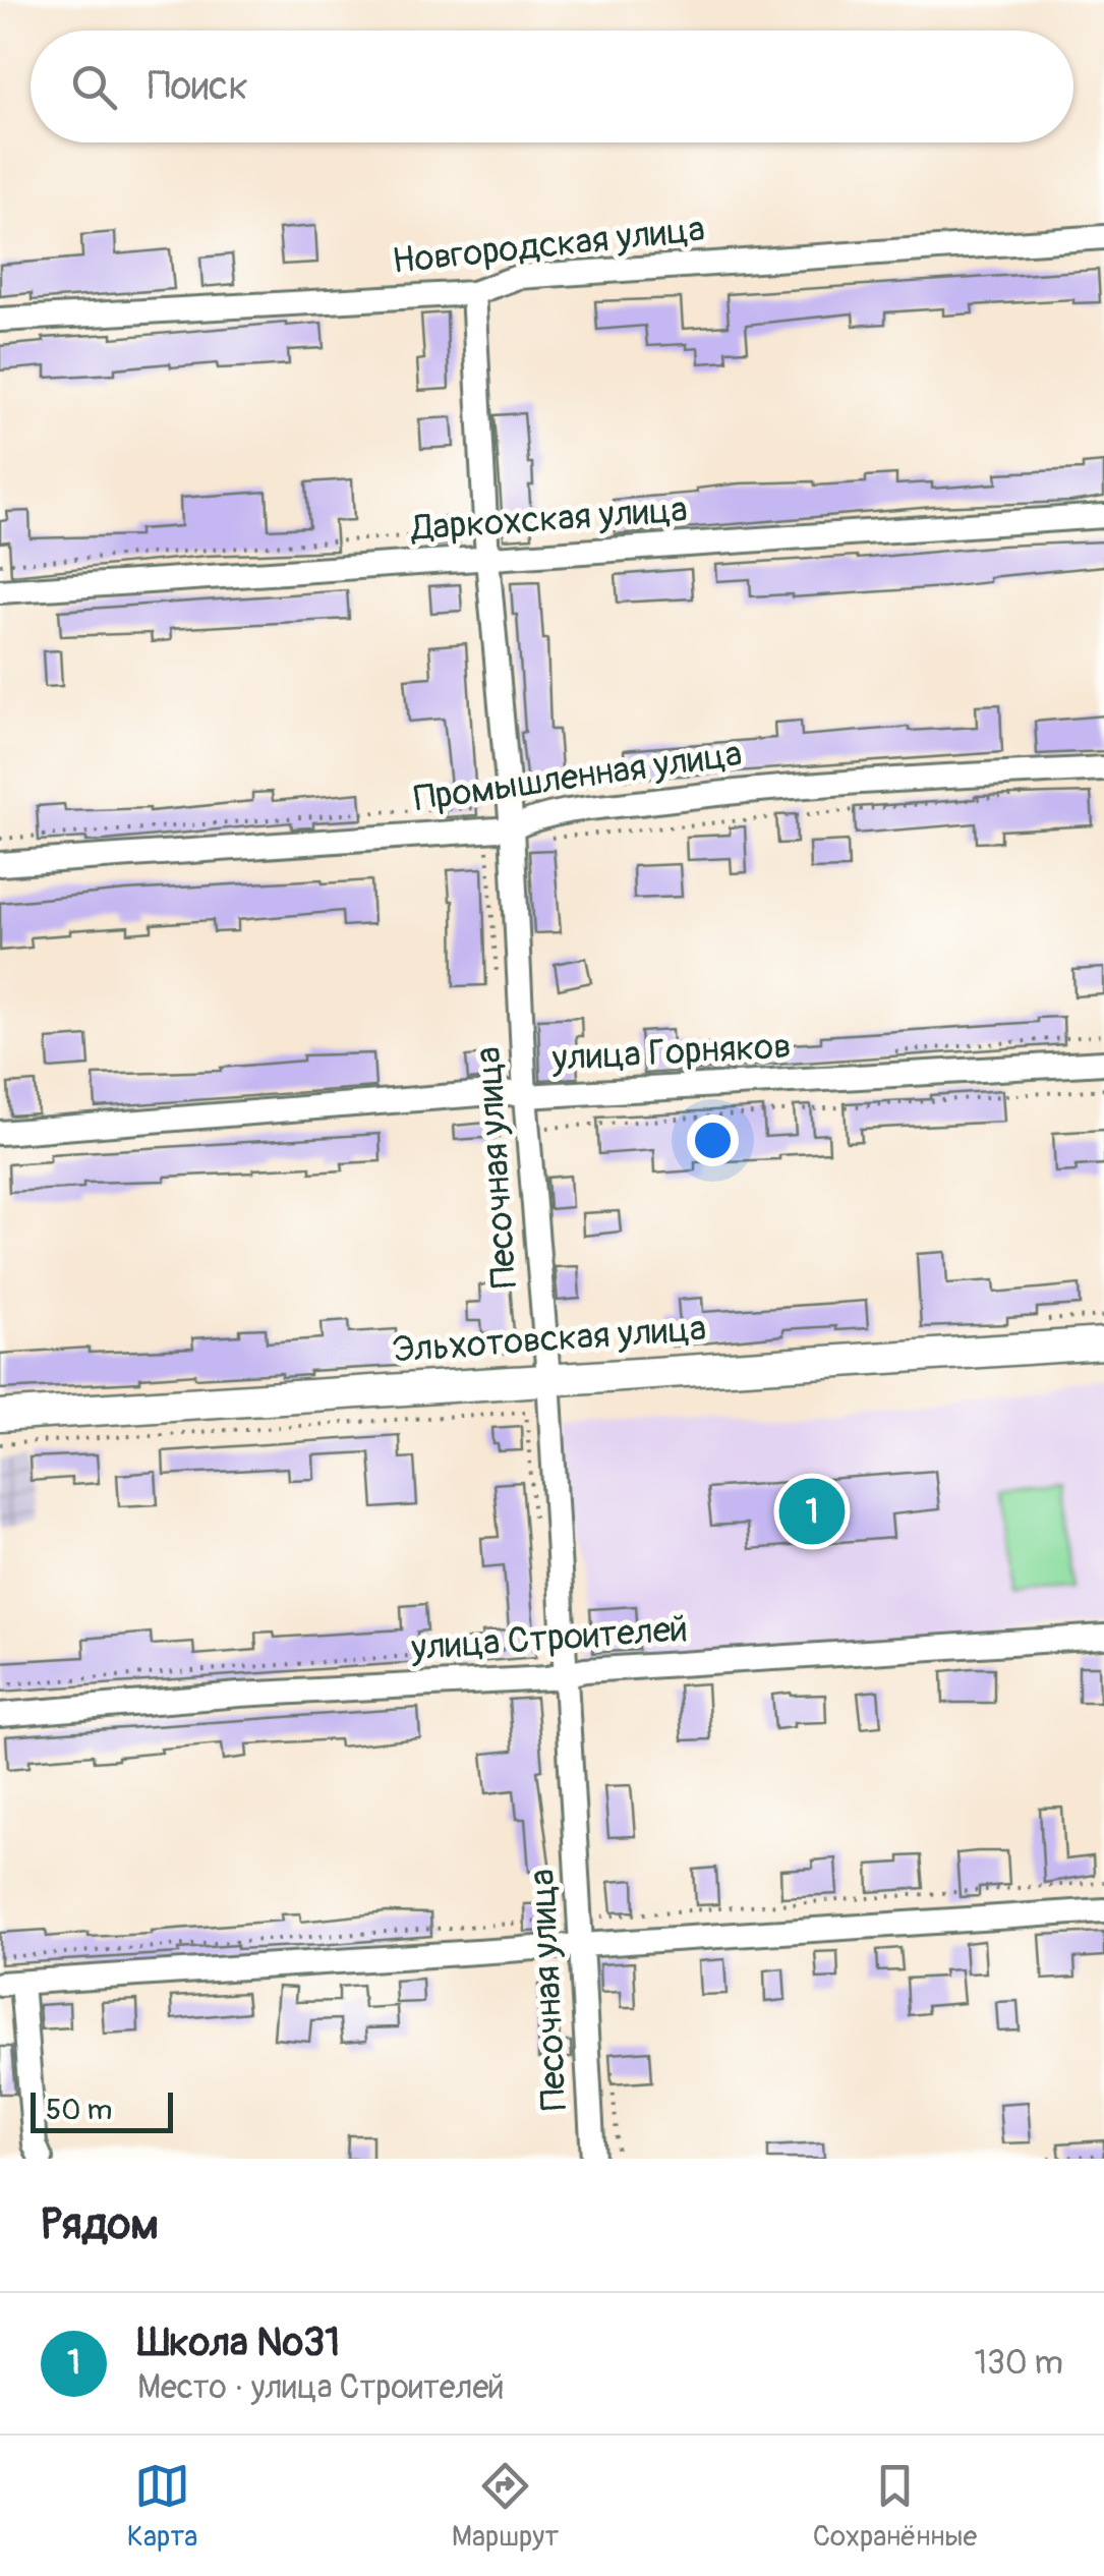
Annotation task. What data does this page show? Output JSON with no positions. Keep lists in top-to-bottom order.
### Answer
{
  "streets": {
    "street": [
      "Новгородская улица",
      "Даркохская улица",
      "Промышленная улица",
      "улица Горняков",
      "Песочная улица",
      "Эльхотовская улица",
      "улица Строителей"
    ]
  },
  "crossings": [
    ["Новгородская улица", "Песочная улица"],
    ["Даркохская улица", "Песочная улица"],
    ["Промышленная улица", "Песочная улица"],
    ["улица Горняков", "Песочная улица"],
    ["Песочная улица", "Эльхотовская улица"],
    ["Песочная улица", "улица Строителей"]
  ],
  "scale_bar": "50 m",
  "page": {
    "search": "Поиск",
    "pins": "1",
    "scale": "50 m",
    "heading": "Рядом",
    "list": [
      {
        "mark": "1",
        "name": "Школа №31",
        "note": "Место · улица Строителей",
        "value": "130 m"
      }
    ],
    "nav": ["Карта", "Маршрут", "Сохранённые"]
  }
}
